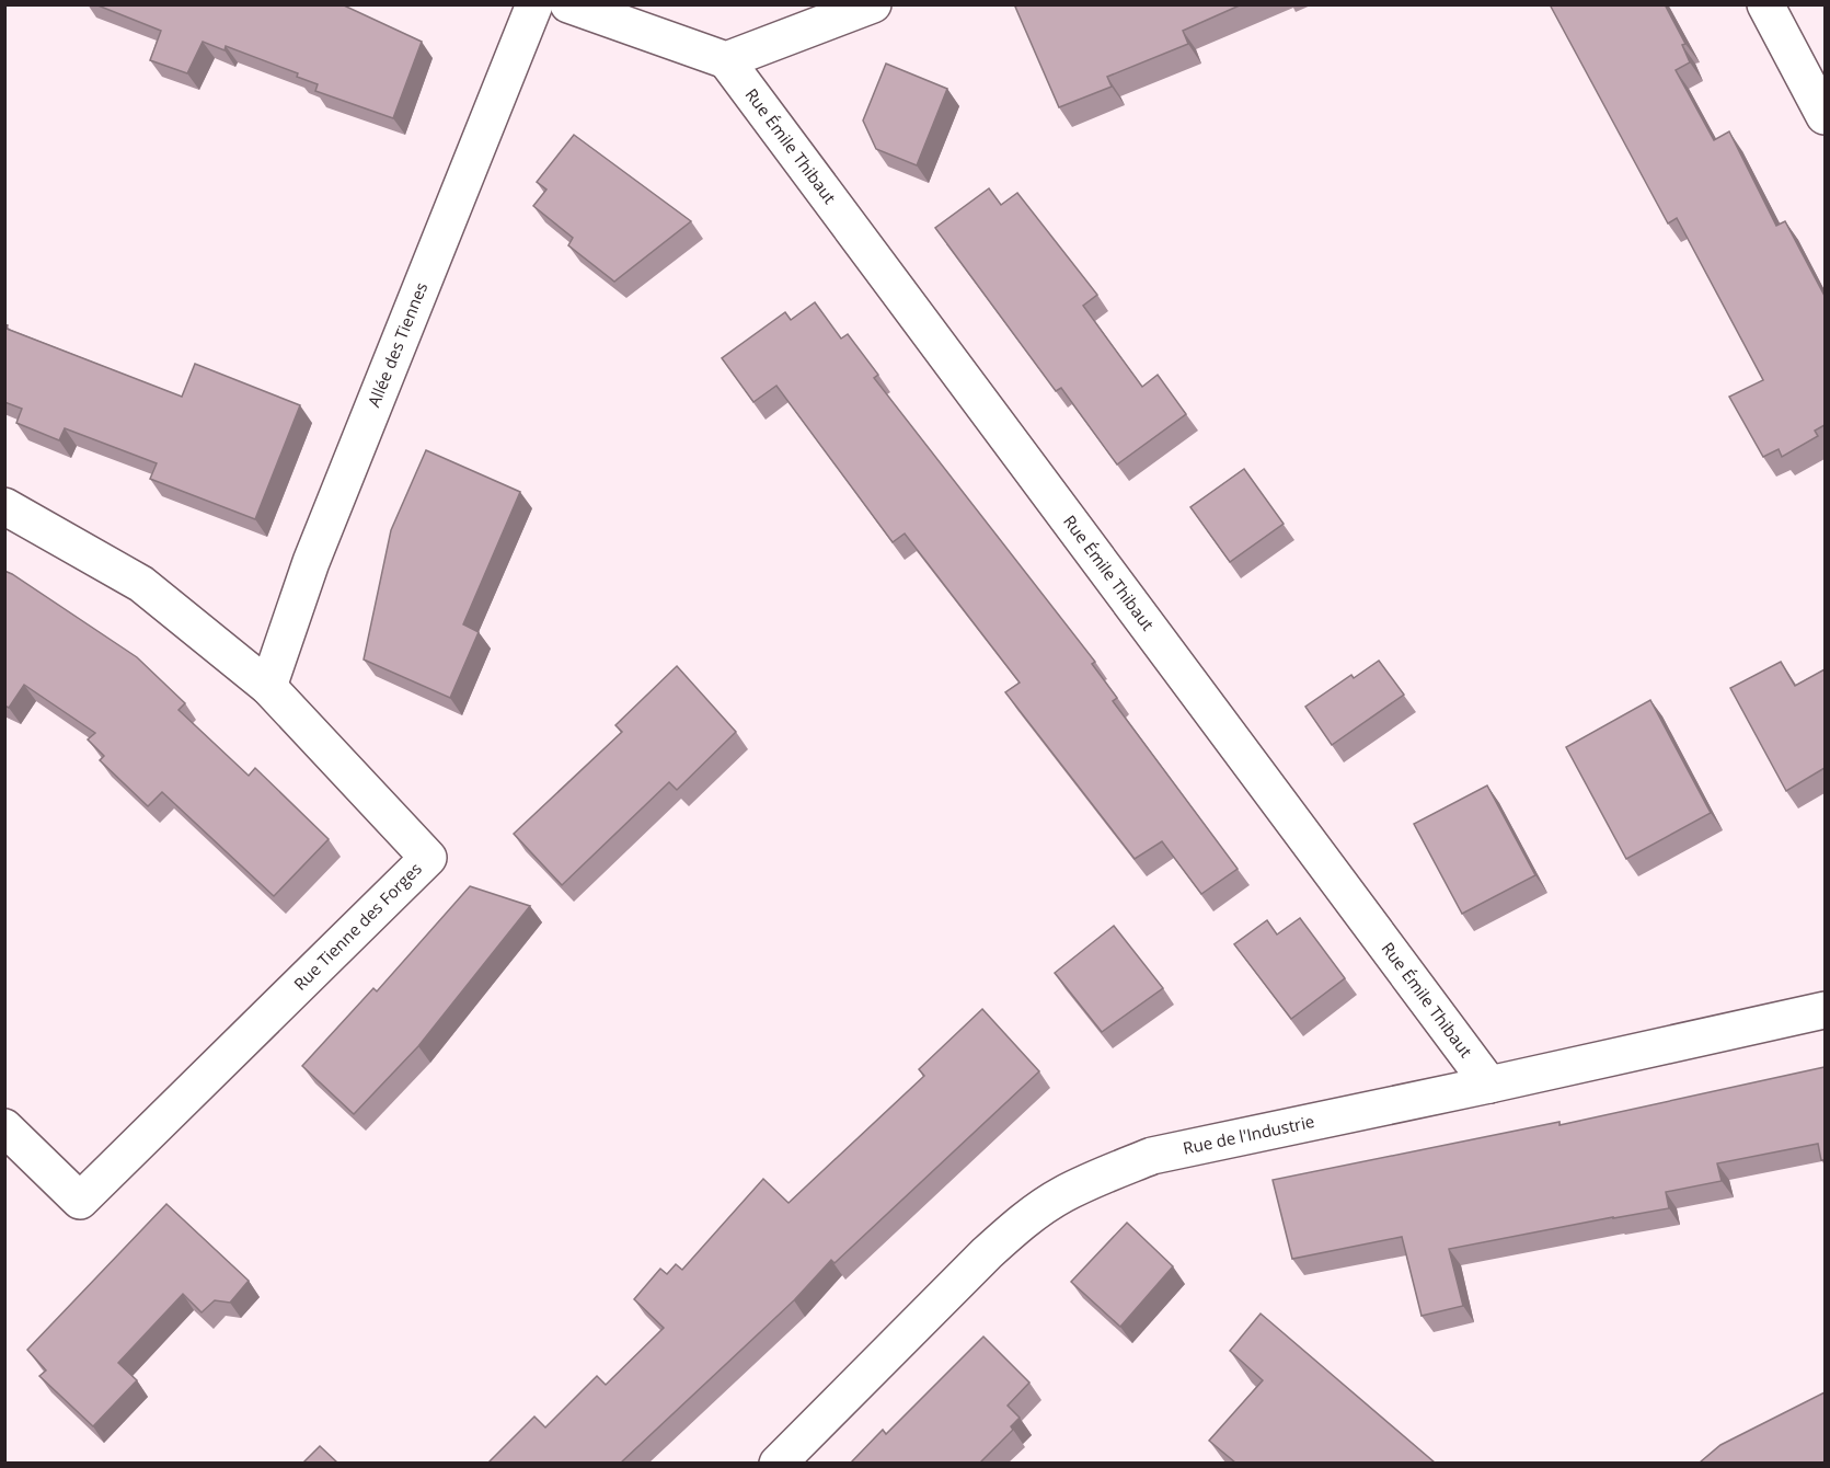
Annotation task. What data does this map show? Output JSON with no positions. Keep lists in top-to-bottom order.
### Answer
{
  "streets": {
    "street": [
      "Rue Émile Thibaut",
      "Allée des Tiennes",
      "Rue Tienne des Forges",
      "Rue de l'Industrie"
    ]
  },
  "crossings": [
    ["Rue Émile Thibaut", "Rue de l'Industrie"],
    ["Allée des Tiennes", "Rue Tienne des Forges"]
  ]
}
